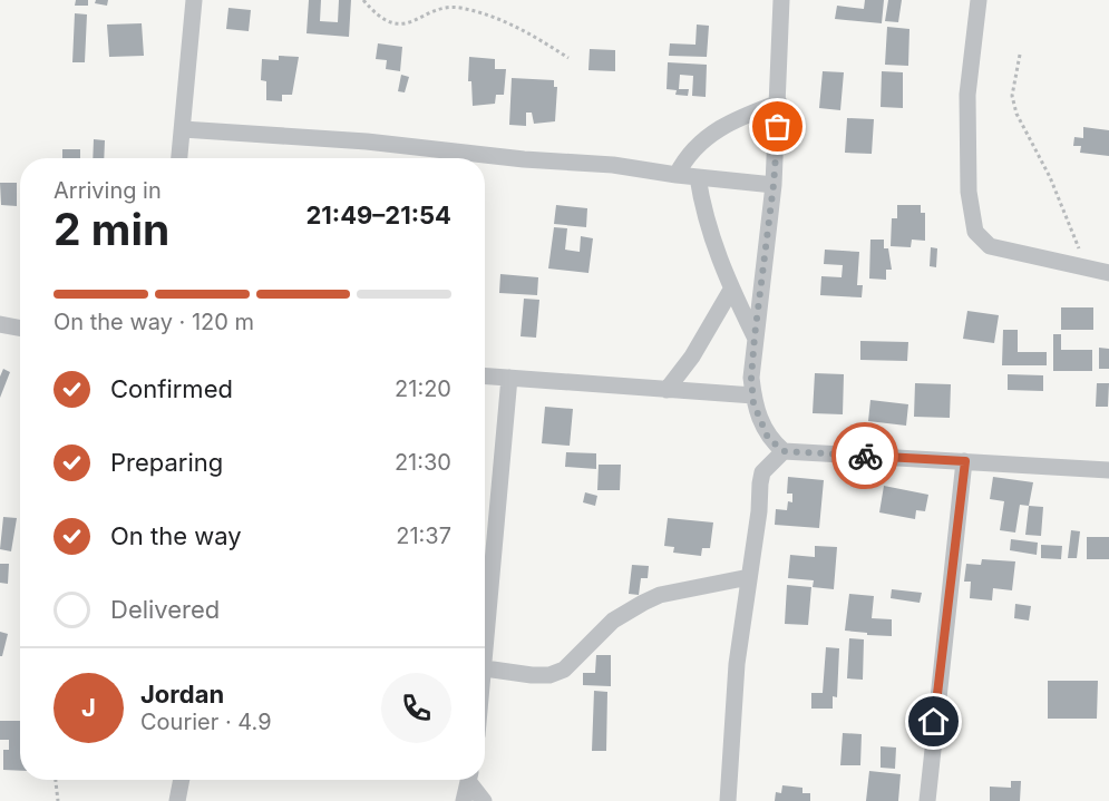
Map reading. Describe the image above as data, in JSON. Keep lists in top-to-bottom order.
{
  "page": {
    "heading": ["2 min", "Arriving in", "21:49–21:54"],
    "panel": ["Jordan", "Courier · 4.9"],
    "bar": "On the way · 120 m",
    "list": [
      ["Confirmed", "21:20"],
      ["Preparing", "21:30"],
      ["On the way", "21:37"],
      "Delivered"
    ],
    "round": "J"
  }
}
